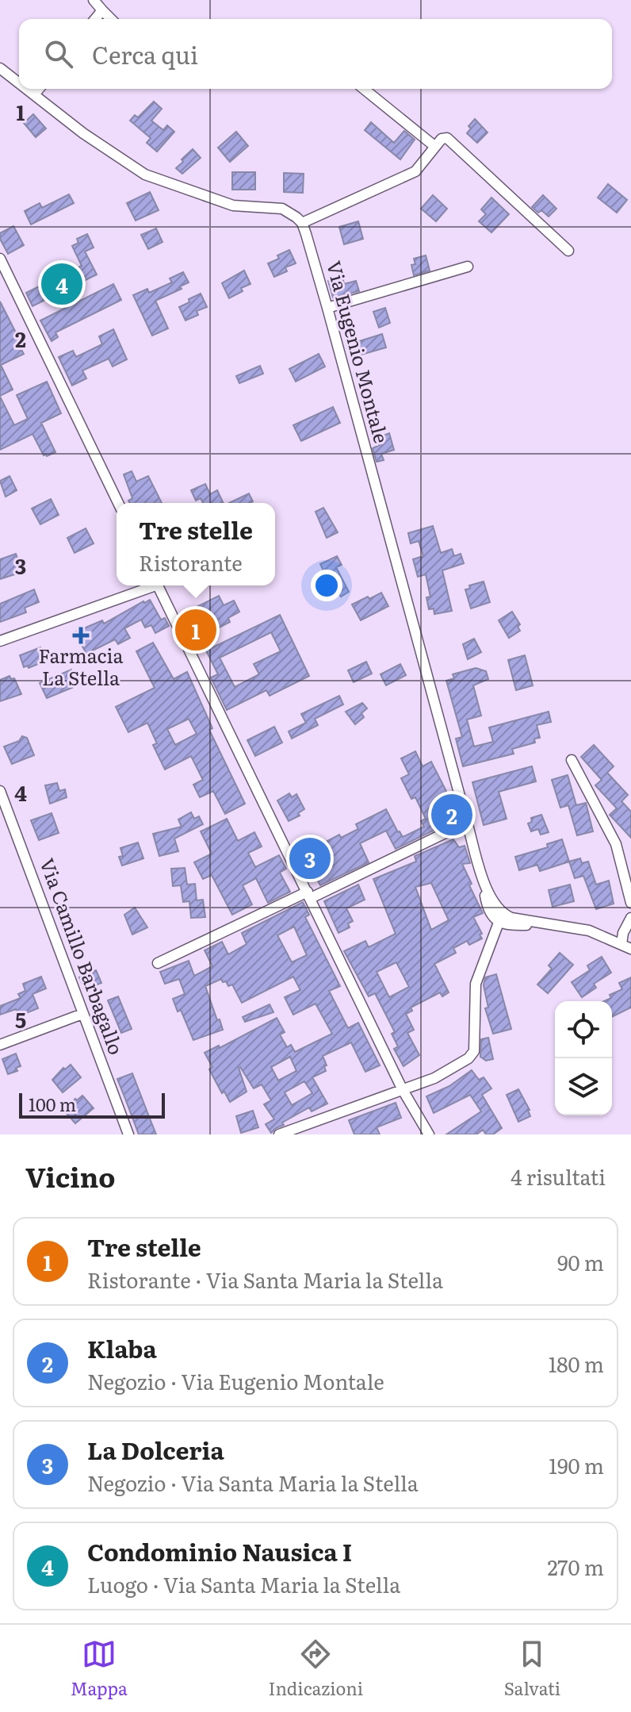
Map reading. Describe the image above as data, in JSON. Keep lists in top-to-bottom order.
{
  "streets": {
    "street": ["Via Eugenio Montale", "Via Camillo Barbagallo"]
  },
  "places": {
    "health": ["Farmacia La Stella"]
  },
  "scale_bar": "100 m",
  "page": {
    "search": "Cerca qui",
    "pins": [
      "4",
      "1",
      "2",
      "3"
    ],
    "popup": ["Tre stelle", "Ristorante"],
    "scale": "100 m",
    "heading": ["Vicino", "4 risultati"],
    "list": [
      {
        "mark": "1",
        "name": "Tre stelle",
        "note": "Ristorante · Via Santa Maria la Stella",
        "value": "90 m"
      },
      {
        "mark": "2",
        "name": "Klaba",
        "note": "Negozio · Via Eugenio Montale",
        "value": "180 m"
      },
      {
        "mark": "3",
        "name": "La Dolceria",
        "note": "Negozio · Via Santa Maria la Stella",
        "value": "190 m"
      },
      {
        "mark": "4",
        "name": "Condominio Nausica I",
        "note": "Luogo · Via Santa Maria la Stella",
        "value": "270 m"
      }
    ],
    "nav": ["Mappa", "Indicazioni", "Salvati"]
  },
  "grid": {
    "rows": [
      "1",
      "2",
      "3",
      "4",
      "5"
    ]
  }
}
